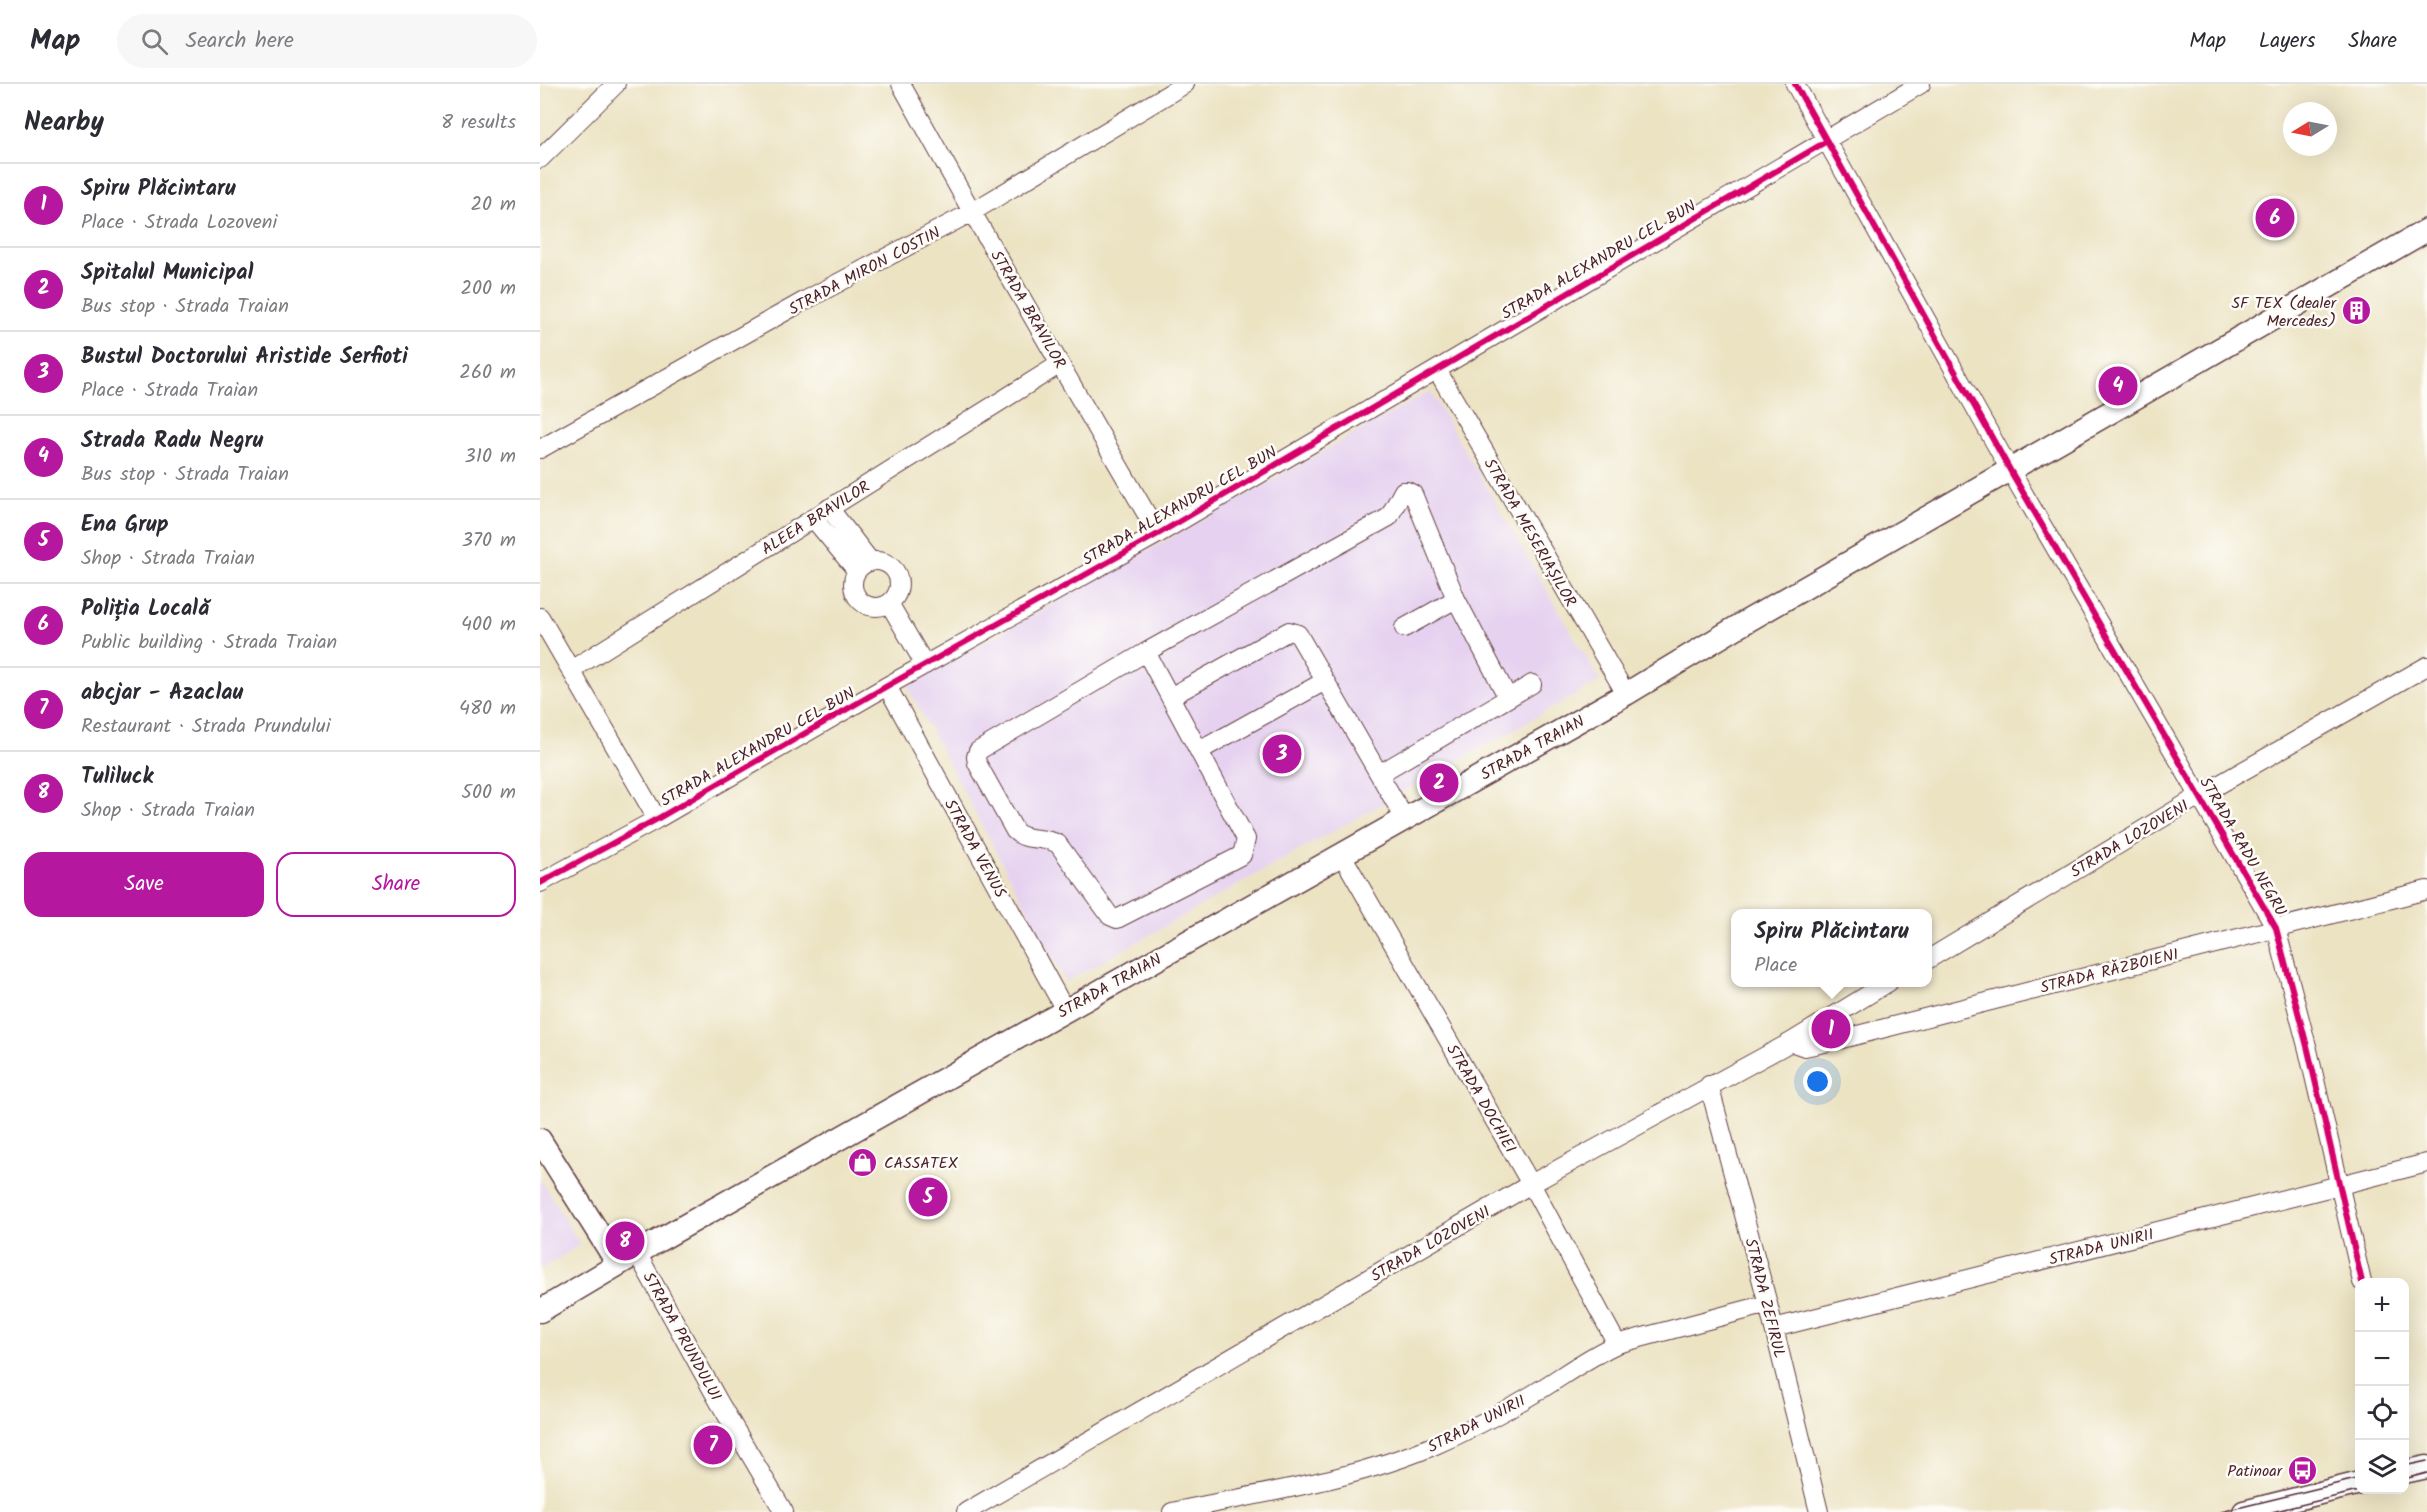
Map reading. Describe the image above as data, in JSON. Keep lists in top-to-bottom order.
{
  "streets": {
    "main road": ["STRADA TRAIAN", "STRADA PRUNDULUI"],
    "street": [
      "STRADA ALEXANDRU CEL BUN",
      "STRADA MIRON COSTIN",
      "STRADA BRAVILOR",
      "ALEEA BRAVILOR",
      "STRADA MESERIAȘILOR",
      "STRADA LOZOVENI",
      "STRADA RADU NEGRU",
      "STRADA VENUS",
      "STRADA RĂZBOIENI",
      "STRADA DOCHIEI",
      "STRADA UNIRII",
      "STRADA ZEFIRUL"
    ]
  },
  "crossings": [
    ["STRADA ALEXANDRU CEL BUN", "STRADA BRAVILOR"],
    ["STRADA ALEXANDRU CEL BUN", "STRADA MESERIAȘILOR"],
    ["STRADA ALEXANDRU CEL BUN", "STRADA RADU NEGRU"],
    ["STRADA ALEXANDRU CEL BUN", "STRADA VENUS"],
    ["STRADA MIRON COSTIN", "STRADA BRAVILOR"],
    ["STRADA BRAVILOR", "ALEEA BRAVILOR"],
    ["STRADA MESERIAȘILOR", "STRADA TRAIAN"],
    ["STRADA TRAIAN", "STRADA RADU NEGRU"],
    ["STRADA TRAIAN", "STRADA VENUS"],
    ["STRADA TRAIAN", "STRADA DOCHIEI"],
    ["STRADA TRAIAN", "STRADA PRUNDULUI"],
    ["STRADA LOZOVENI", "STRADA RADU NEGRU"],
    ["STRADA LOZOVENI", "STRADA RĂZBOIENI"],
    ["STRADA LOZOVENI", "STRADA DOCHIEI"],
    ["STRADA LOZOVENI", "STRADA ZEFIRUL"],
    ["STRADA RADU NEGRU", "STRADA RĂZBOIENI"],
    ["STRADA RADU NEGRU", "STRADA UNIRII"],
    ["STRADA DOCHIEI", "STRADA UNIRII"],
    ["STRADA UNIRII", "STRADA ZEFIRUL"]
  ],
  "places": {
    "building": ["SF TEX (dealer Mercedes)"],
    "shop": ["CASSATEX"],
    "bus stop": ["Patinoar"]
  },
  "north": "left",
  "page": {
    "header": "Map",
    "search": "Search here",
    "nav": ["Map", "Layers", "Share"],
    "heading": ["Nearby", "8 results"],
    "list": [
      {
        "mark": "1",
        "name": "Spiru Plăcintaru",
        "note": "Place · Strada Lozoveni",
        "value": "20 m"
      },
      {
        "mark": "2",
        "name": "Spitalul Municipal",
        "note": "Bus stop · Strada Traian",
        "value": "200 m"
      },
      {
        "mark": "3",
        "name": "Bustul Doctorului Aristide Serfioti",
        "note": "Place · Strada Traian",
        "value": "260 m"
      },
      {
        "mark": "4",
        "name": "Strada Radu Negru",
        "note": "Bus stop · Strada Traian",
        "value": "310 m"
      },
      {
        "mark": "5",
        "name": "Ena Grup",
        "note": "Shop · Strada Traian",
        "value": "370 m"
      },
      {
        "mark": "6",
        "name": "Poliția Locală",
        "note": "Public building · Strada Traian",
        "value": "400 m"
      },
      {
        "mark": "7",
        "name": "abcjar - Azaclau",
        "note": "Restaurant · Strada Prundului",
        "value": "480 m"
      },
      {
        "mark": "8",
        "name": "Tuliluck",
        "note": "Shop · Strada Traian",
        "value": "500 m"
      }
    ],
    "pins": [
      "6",
      "4",
      "3",
      "2",
      "1",
      "5",
      "8",
      "7"
    ],
    "buttons": ["Save", "Share"],
    "popup": ["Spiru Plăcintaru", "Place"],
    "map_buttons": ["+", "−"]
  }
}
